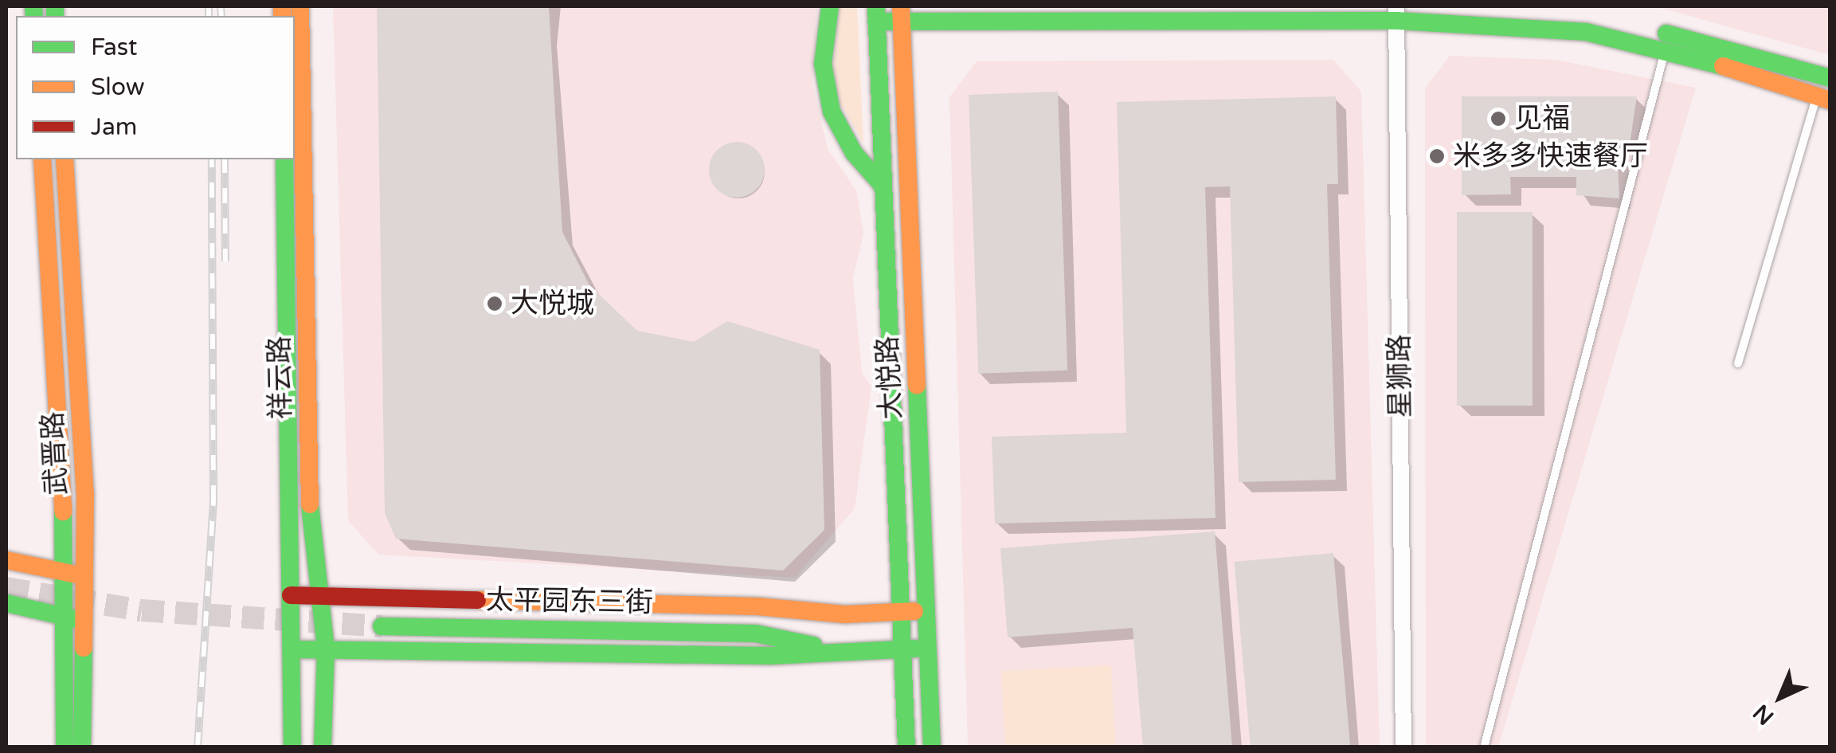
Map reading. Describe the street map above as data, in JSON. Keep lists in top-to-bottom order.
{
  "streets": {
    "street": [
      "星狮路",
      "祥云路",
      "大悦路",
      "武晋路",
      "太平园东三街"
    ]
  },
  "places": ["见福", "米多多快速餐厅", "大悦城"],
  "legend": ["Fast", "Slow", "Jam"],
  "north": "bottom left"
}
